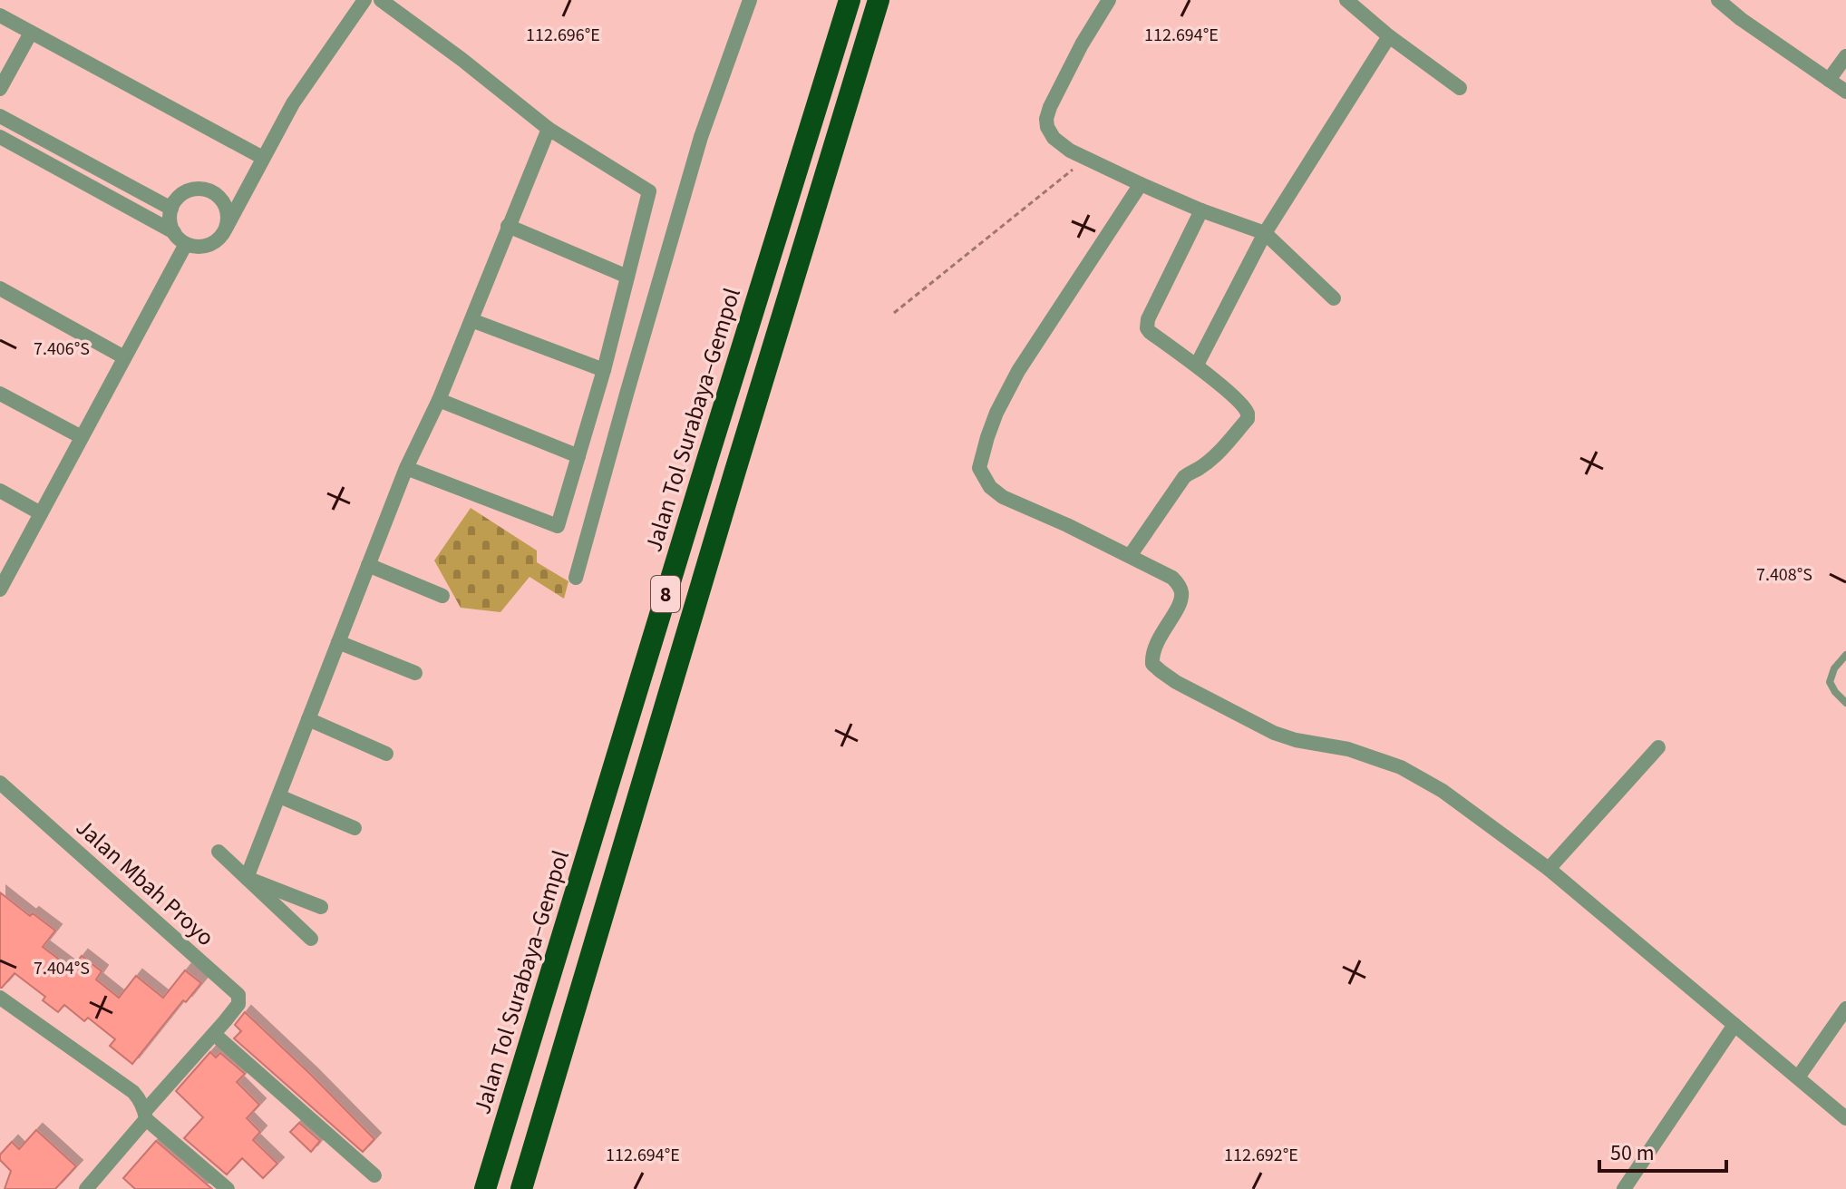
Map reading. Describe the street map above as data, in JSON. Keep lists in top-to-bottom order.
{
  "streets": {
    "highway": ["Jalan Tol Surabaya–Gempol", "8"],
    "street": ["Jalan Mbah Proyo"]
  },
  "scale_bar": "50 m",
  "coordinates": [
    "112.696°E",
    "112.694°E",
    "7.406°S",
    "7.408°S",
    "7.404°S",
    "112.692°E"
  ]
}
